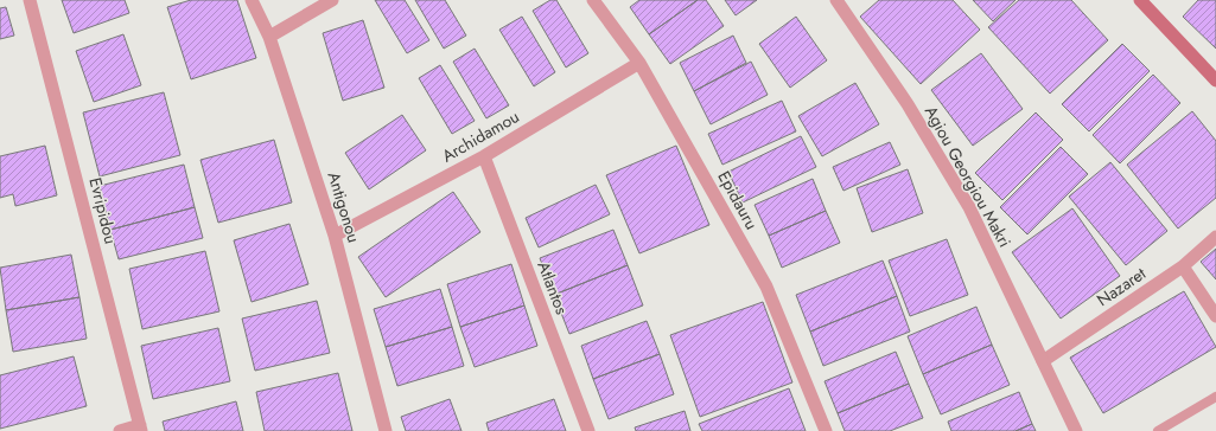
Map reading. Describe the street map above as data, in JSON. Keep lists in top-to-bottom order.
{
  "streets": {
    "street": [
      "Archidamou",
      "Agiou Georgiou Makri",
      "Epidauru",
      "Antigonou",
      "Evripidou",
      "Nazaret",
      "Atlantos"
    ]
  },
  "crossings": [
    ["Archidamou", "Epidauru"],
    ["Archidamou", "Antigonou"],
    ["Archidamou", "Atlantos"],
    ["Agiou Georgiou Makri", "Nazaret"]
  ]
}
